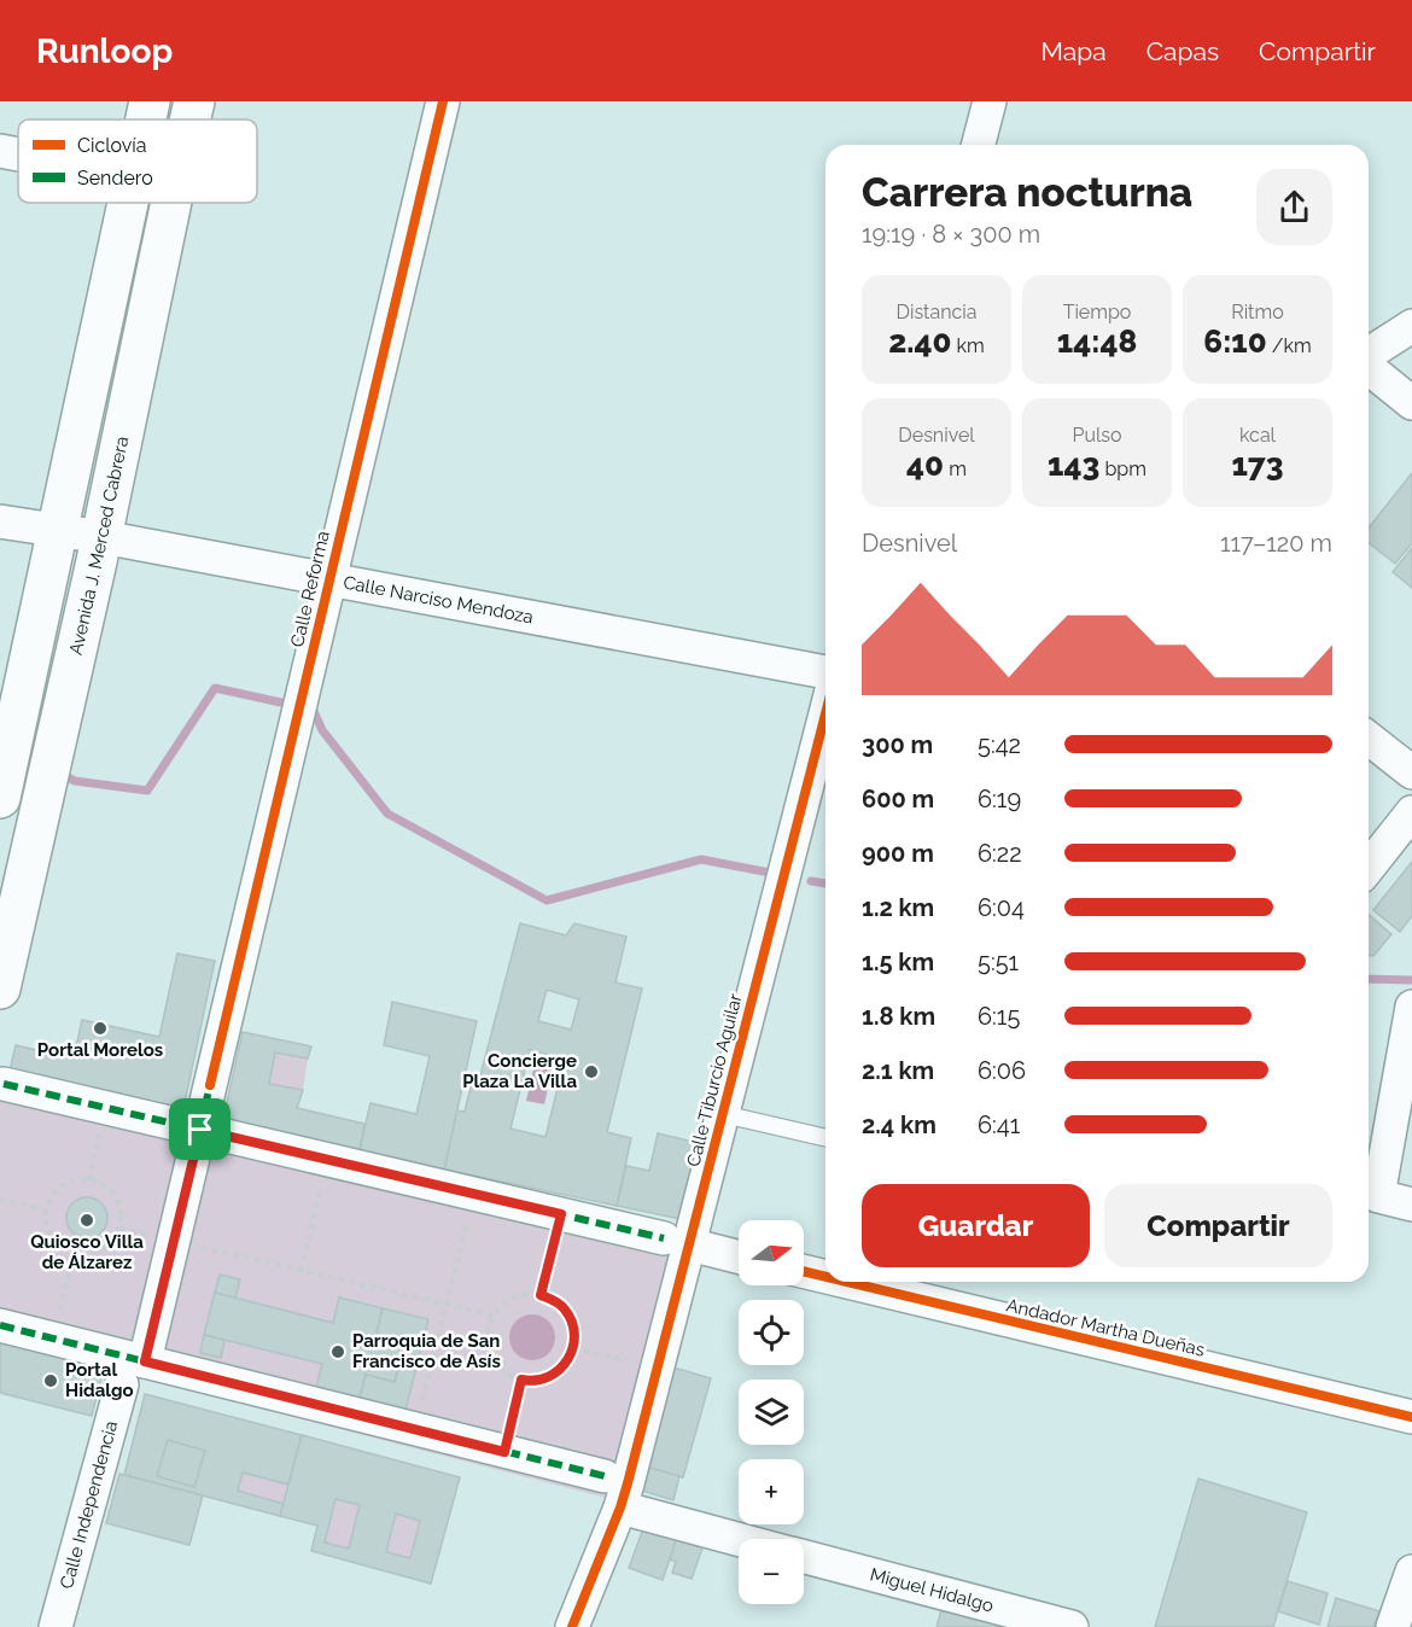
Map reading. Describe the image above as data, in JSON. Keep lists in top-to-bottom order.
{
  "streets": {
    "main road": ["Avenida J. Merced Cabrera"],
    "street": [
      "Calle Reforma",
      "Calle Narciso Mendoza",
      "Calle Tiburcio Aguilar",
      "Andador Martha Dueñas",
      "Calle Independencia",
      "Miguel Hidalgo"
    ]
  },
  "crossings": [
    ["Avenida J. Merced Cabrera", "Calle Narciso Mendoza"],
    ["Calle Reforma", "Calle Narciso Mendoza"],
    ["Calle Reforma", "Calle Independencia"]
  ],
  "places": [
    "Portal Morelos",
    "Concierge Plaza La Villa",
    "Quiosco Villa de Álzarez",
    "Parroquia de San Francisco de Asís",
    "Portal Hidalgo"
  ],
  "legend": ["Ciclovía", "Sendero"],
  "north": "right",
  "page": {
    "header": "Runloop",
    "nav": ["Mapa", "Capas", "Compartir"],
    "heading": ["Carrera nocturna", "19:19 · 8 × 300 m"],
    "stats": [
      ["Distancia", "2.40 km"],
      ["Tiempo", "14:48"],
      ["Ritmo", "6:10 /km"],
      ["Desnivel", "40 m"],
      ["Pulso", "143 bpm"],
      ["kcal", "173"]
    ],
    "chart": ["Desnivel", "117–120 m"],
    "list": [
      {
        "name": "300 m",
        "note": "5:42"
      },
      {
        "name": "600 m",
        "note": "6:19"
      },
      {
        "name": "900 m",
        "note": "6:22"
      },
      {
        "name": "1.2 km",
        "note": "6:04"
      },
      {
        "name": "1.5 km",
        "note": "5:51"
      },
      {
        "name": "1.8 km",
        "note": "6:15"
      },
      {
        "name": "2.1 km",
        "note": "6:06"
      },
      {
        "name": "2.4 km",
        "note": "6:41"
      }
    ],
    "buttons": ["Guardar", "Compartir"],
    "map_buttons": ["+", "−"]
  }
}
